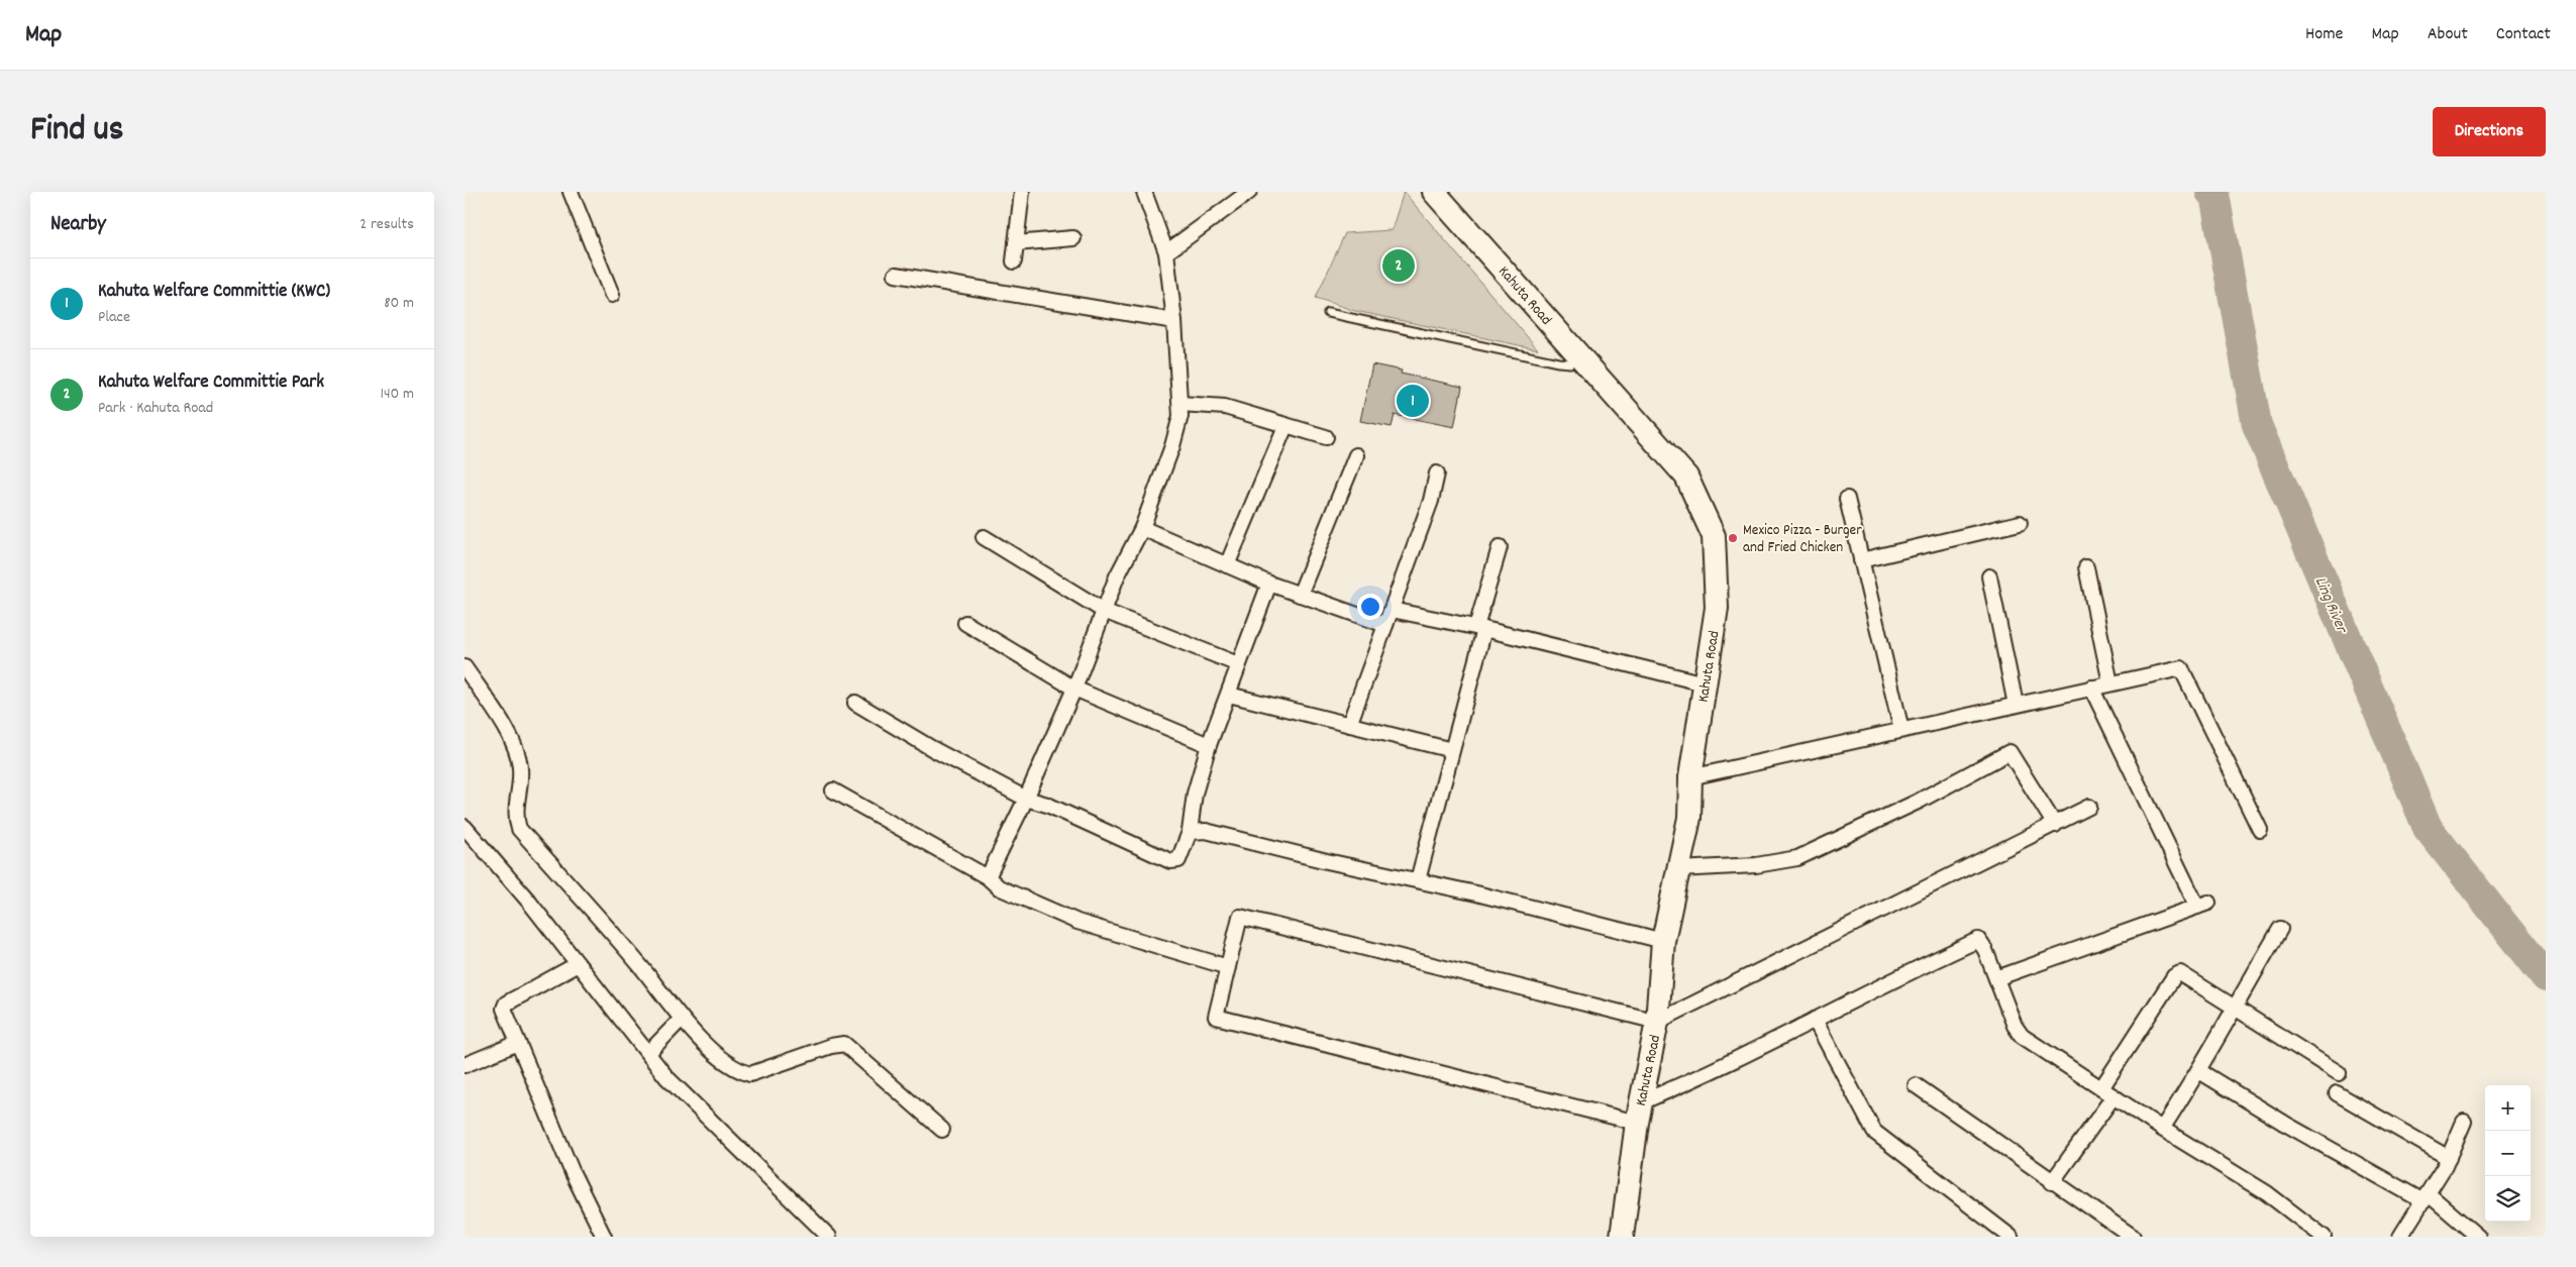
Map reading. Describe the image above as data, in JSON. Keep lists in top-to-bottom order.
{
  "streets": {
    "highway": ["Kahuta Road"]
  },
  "water": ["Ling River"],
  "places": ["Mexico Pizza - Burger and Fried Chicken"],
  "page": {
    "header": "Map",
    "nav": [
      "Home",
      "Map",
      "About",
      "Contact"
    ],
    "title": "Find us",
    "buttons": "Directions",
    "heading": ["Nearby", "2 results"],
    "pins": ["2", "1"],
    "list": [
      {
        "mark": "1",
        "name": "Kahuta Welfare Committie (KWC)",
        "note": "Place",
        "value": "80 m"
      },
      {
        "mark": "2",
        "name": "Kahuta Welfare Committie Park",
        "note": "Park · Kahuta Road",
        "value": "140 m"
      }
    ],
    "map_buttons": ["+", "−"]
  }
}
